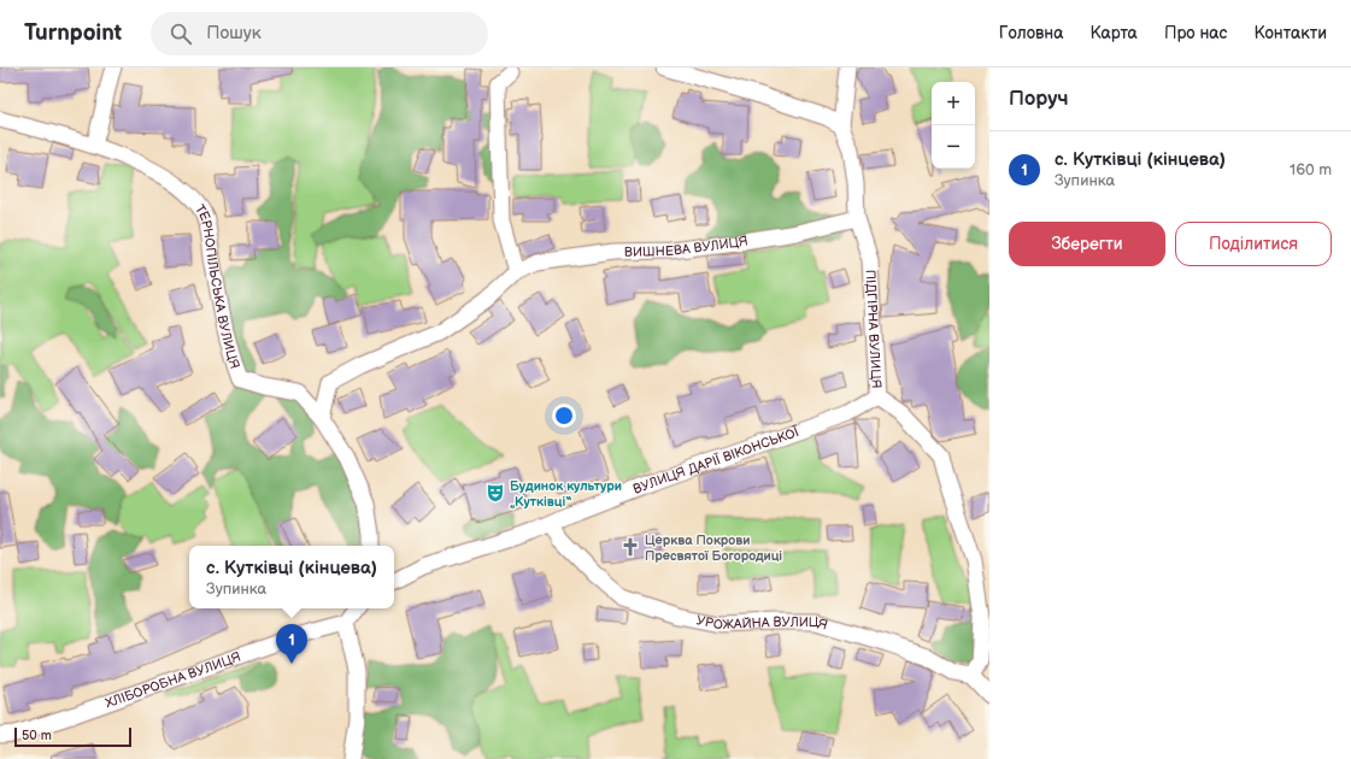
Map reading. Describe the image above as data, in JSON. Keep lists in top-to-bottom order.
{
  "streets": {
    "street": [
      "ВИШНЕВА ВУЛИЦЯ",
      "ТЕРНОПІЛЬСЬКА ВУЛИЦЯ",
      "ПІДГІРНА ВУЛИЦЯ",
      "ВУЛИЦЯ ДАРІЇ ВІКОНСЬКОЇ",
      "УРОЖАЙНА ВУЛИЦЯ",
      "ХЛІБОРОБНА ВУЛИЦЯ"
    ]
  },
  "crossings": [
    ["ВИШНЕВА ВУЛИЦЯ", "ТЕРНОПІЛЬСЬКА ВУЛИЦЯ"],
    ["ВИШНЕВА ВУЛИЦЯ", "ПІДГІРНА ВУЛИЦЯ"],
    ["ПІДГІРНА ВУЛИЦЯ", "ВУЛИЦЯ ДАРІЇ ВІКОНСЬКОЇ"],
    ["ПІДГІРНА ВУЛИЦЯ", "УРОЖАЙНА ВУЛИЦЯ"],
    ["ВУЛИЦЯ ДАРІЇ ВІКОНСЬКОЇ", "УРОЖАЙНА ВУЛИЦЯ"]
  ],
  "places": {
    "theatre": ["Будинок культури „Кутківці“"],
    "church": ["Церква Покрови Пресвятої Богородиці"]
  },
  "scale_bar": "50 m",
  "page": {
    "header": "Turnpoint",
    "search": "Пошук",
    "nav": [
      "Головна",
      "Карта",
      "Про нас",
      "Контакти"
    ],
    "heading": "Поруч",
    "map_buttons": ["+", "−"],
    "list": [
      {
        "mark": "1",
        "name": "с. Кутківці (кінцева)",
        "note": "Зупинка",
        "value": "160 m"
      }
    ],
    "buttons": ["Зберегти", "Поділитися"],
    "popup": ["с. Кутківці (кінцева)", "Зупинка"],
    "pins": "1",
    "scale": "50 m"
  }
}
